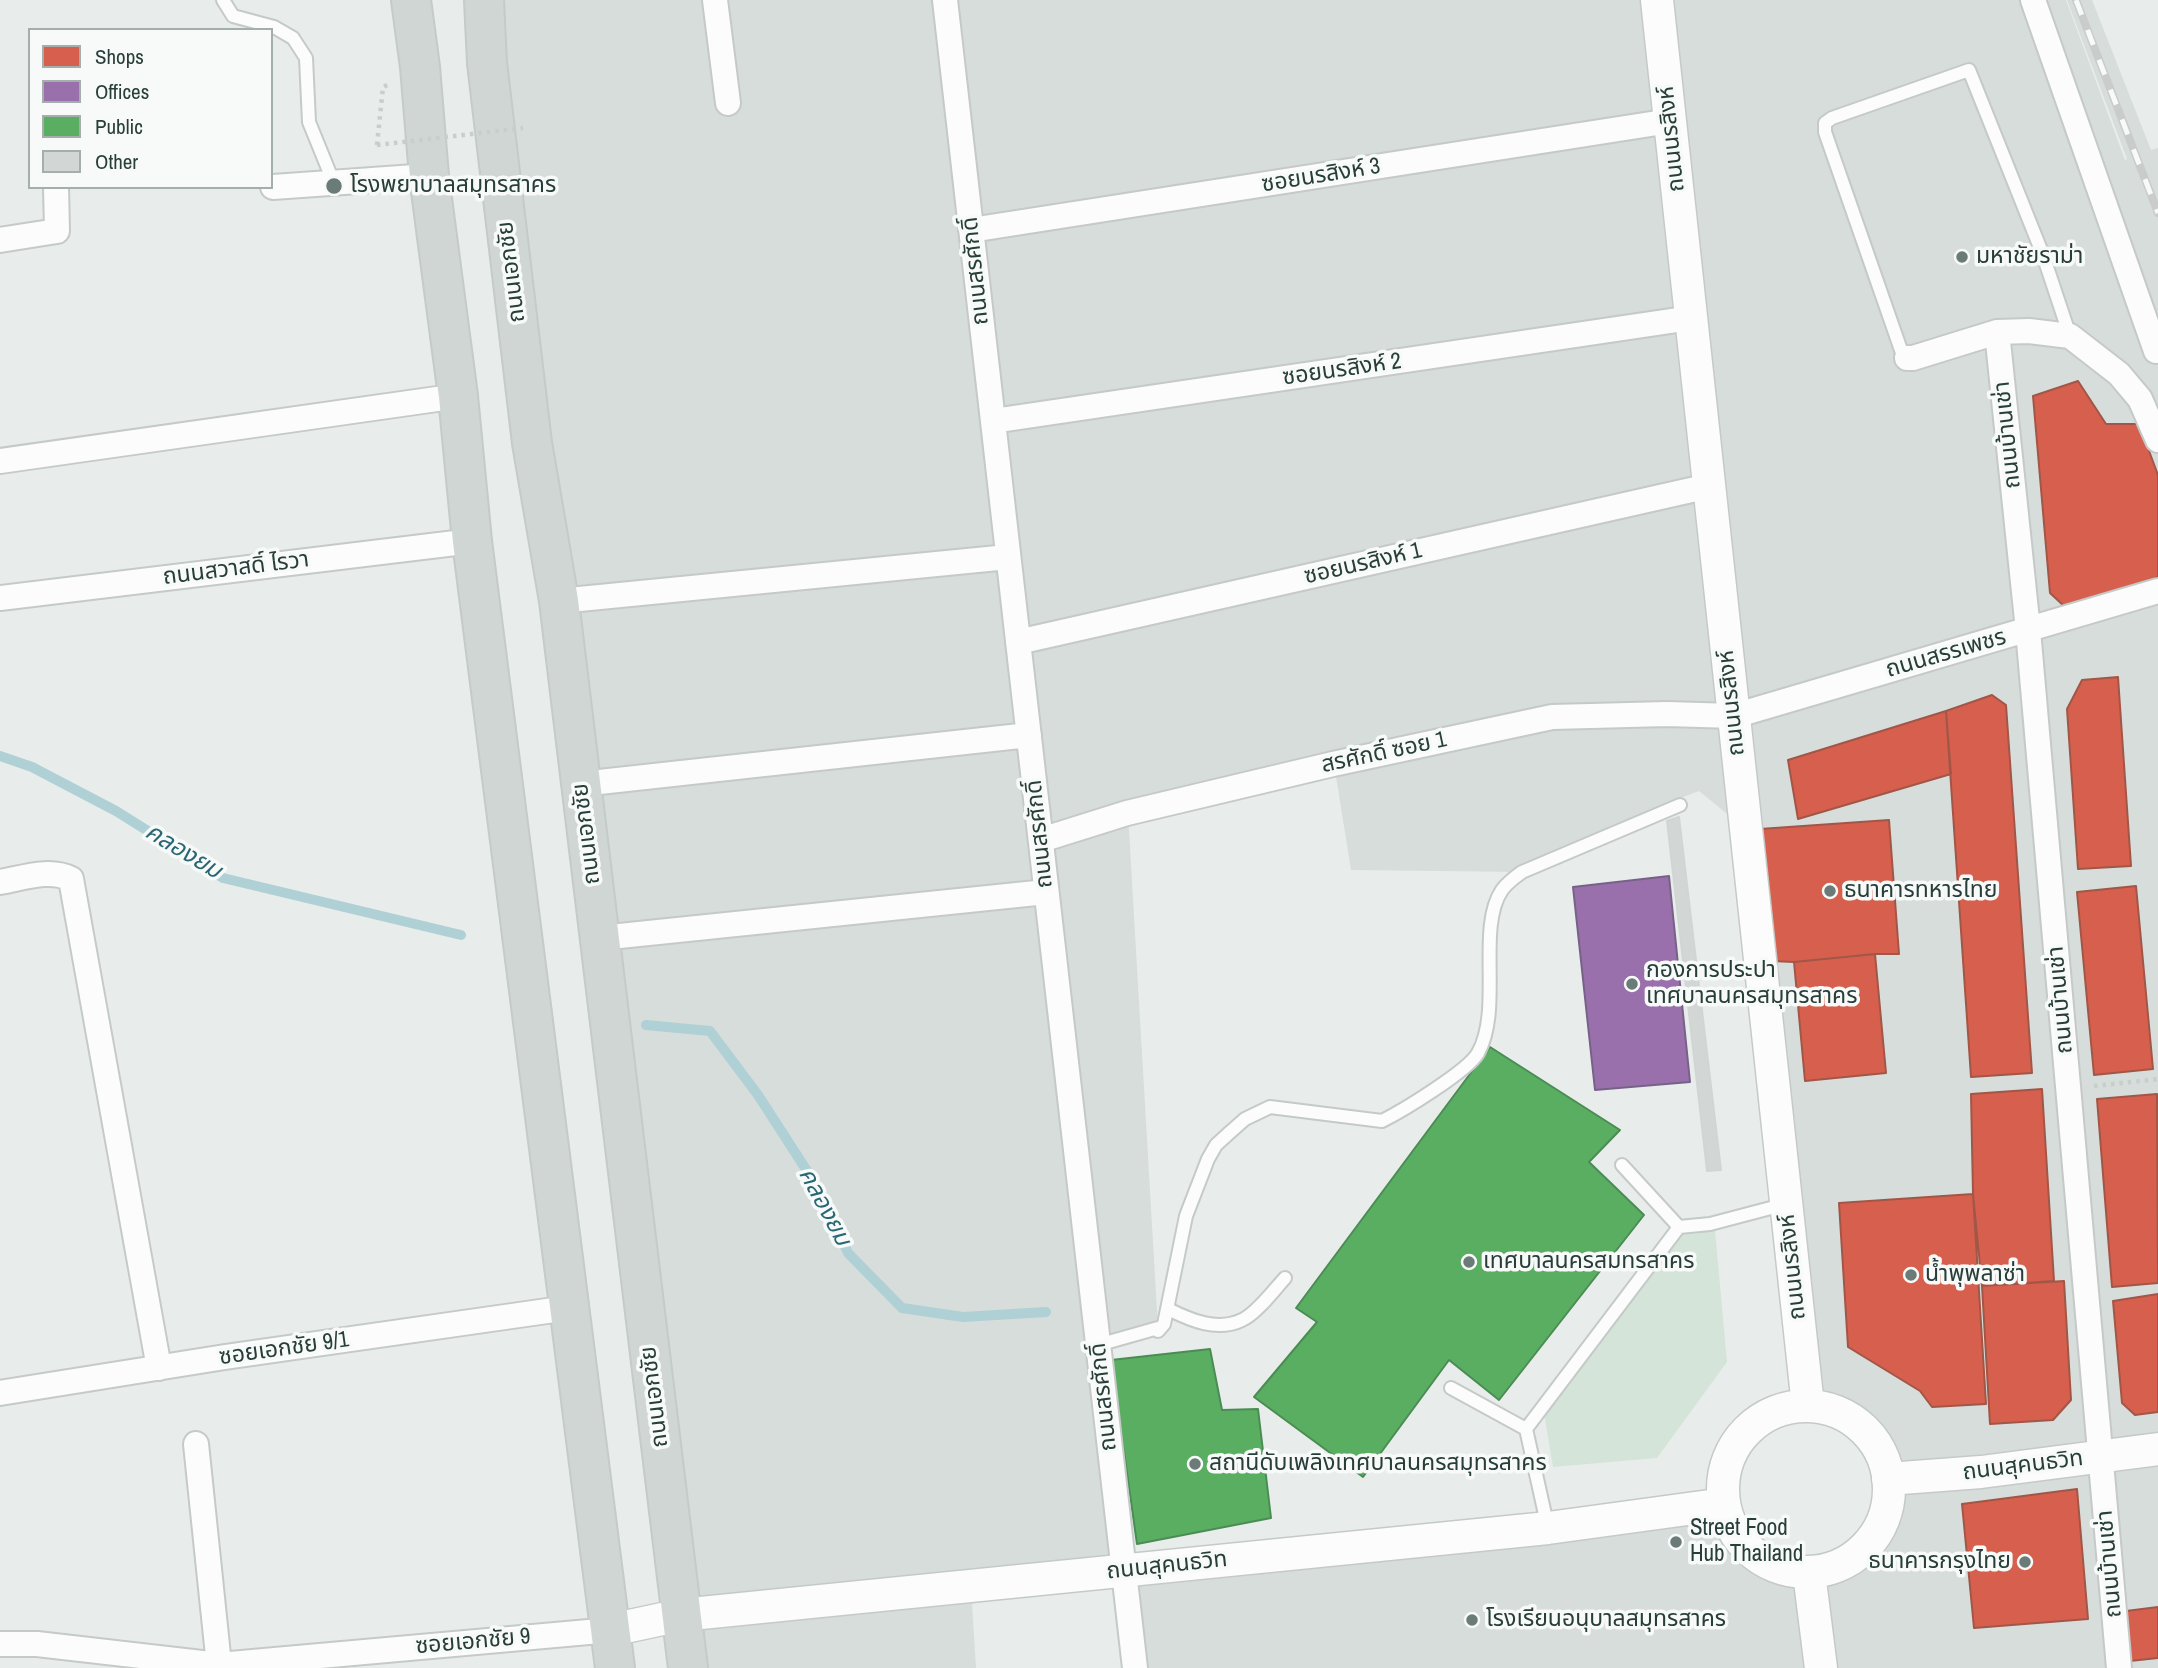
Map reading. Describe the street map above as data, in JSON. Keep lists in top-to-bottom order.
{
  "streets": {
    "main road": ["ถนนเอกชัย"],
    "street": [
      "ถนนนรสิงห์",
      "ซอยนรสิงห์ 3",
      "ถนนสรศักดิ์",
      "ซอยนรสิงห์ 2",
      "ถนนบ้านเช่า",
      "ซอยนรสิงห์ 1",
      "ถนนสวาสดิ์ ไรวา",
      "ถนนสรรเพชร",
      "สรศักดิ์ ซอย 1",
      "ซอยเอกชัย 9/1",
      "ถนนสุคนธวิท",
      "ซอยเอกชัย 9"
    ]
  },
  "crossings": [
    ["ถนนนรสิงห์", "ซอยนรสิงห์ 3"],
    ["ถนนนรสิงห์", "ซอยนรสิงห์ 2"],
    ["ถนนนรสิงห์", "ซอยนรสิงห์ 1"],
    ["ถนนนรสิงห์", "ถนนสรรเพชร"],
    ["ถนนนรสิงห์", "สรศักดิ์ ซอย 1"],
    ["ถนนนรสิงห์", "ถนนสุคนธวิท"],
    ["ซอยนรสิงห์ 3", "ถนนสรศักดิ์"],
    ["ถนนสรศักดิ์", "ซอยนรสิงห์ 2"],
    ["ถนนสรศักดิ์", "ซอยนรสิงห์ 1"],
    ["ถนนสรศักดิ์", "สรศักดิ์ ซอย 1"],
    ["ถนนสรศักดิ์", "ถนนสุคนธวิท"],
    ["ถนนเอกชัย", "ถนนสุคนธวิท"],
    ["ถนนบ้านเช่า", "ถนนสรรเพชร"],
    ["ถนนบ้านเช่า", "ถนนสุคนธวิท"],
    ["ถนนสรรเพชร", "สรศักดิ์ ซอย 1"],
    ["ถนนสุคนธวิท", "ซอยเอกชัย 9"]
  ],
  "water": ["คลองยม"],
  "places": [
    "โรงพยาบาลสมุทรสาคร",
    "มหาชัยราม่า",
    "ธนาคารทหารไทย",
    "กองการประปา เทศบาลนครสมุทรสาคร",
    "เทศบาลนครสมทรสาคร",
    "น้ำพุพลาซ่า",
    "สถานีดับเพลิงเทศบาลนครสมุทรสาคร",
    "Street Food Hub Thailand",
    "ธนาคารกรุงไทย",
    "โรงเรียนอนุบาลสมุทรสาคร"
  ],
  "legend": [
    "Shops",
    "Offices",
    "Public",
    "Other"
  ]
}
